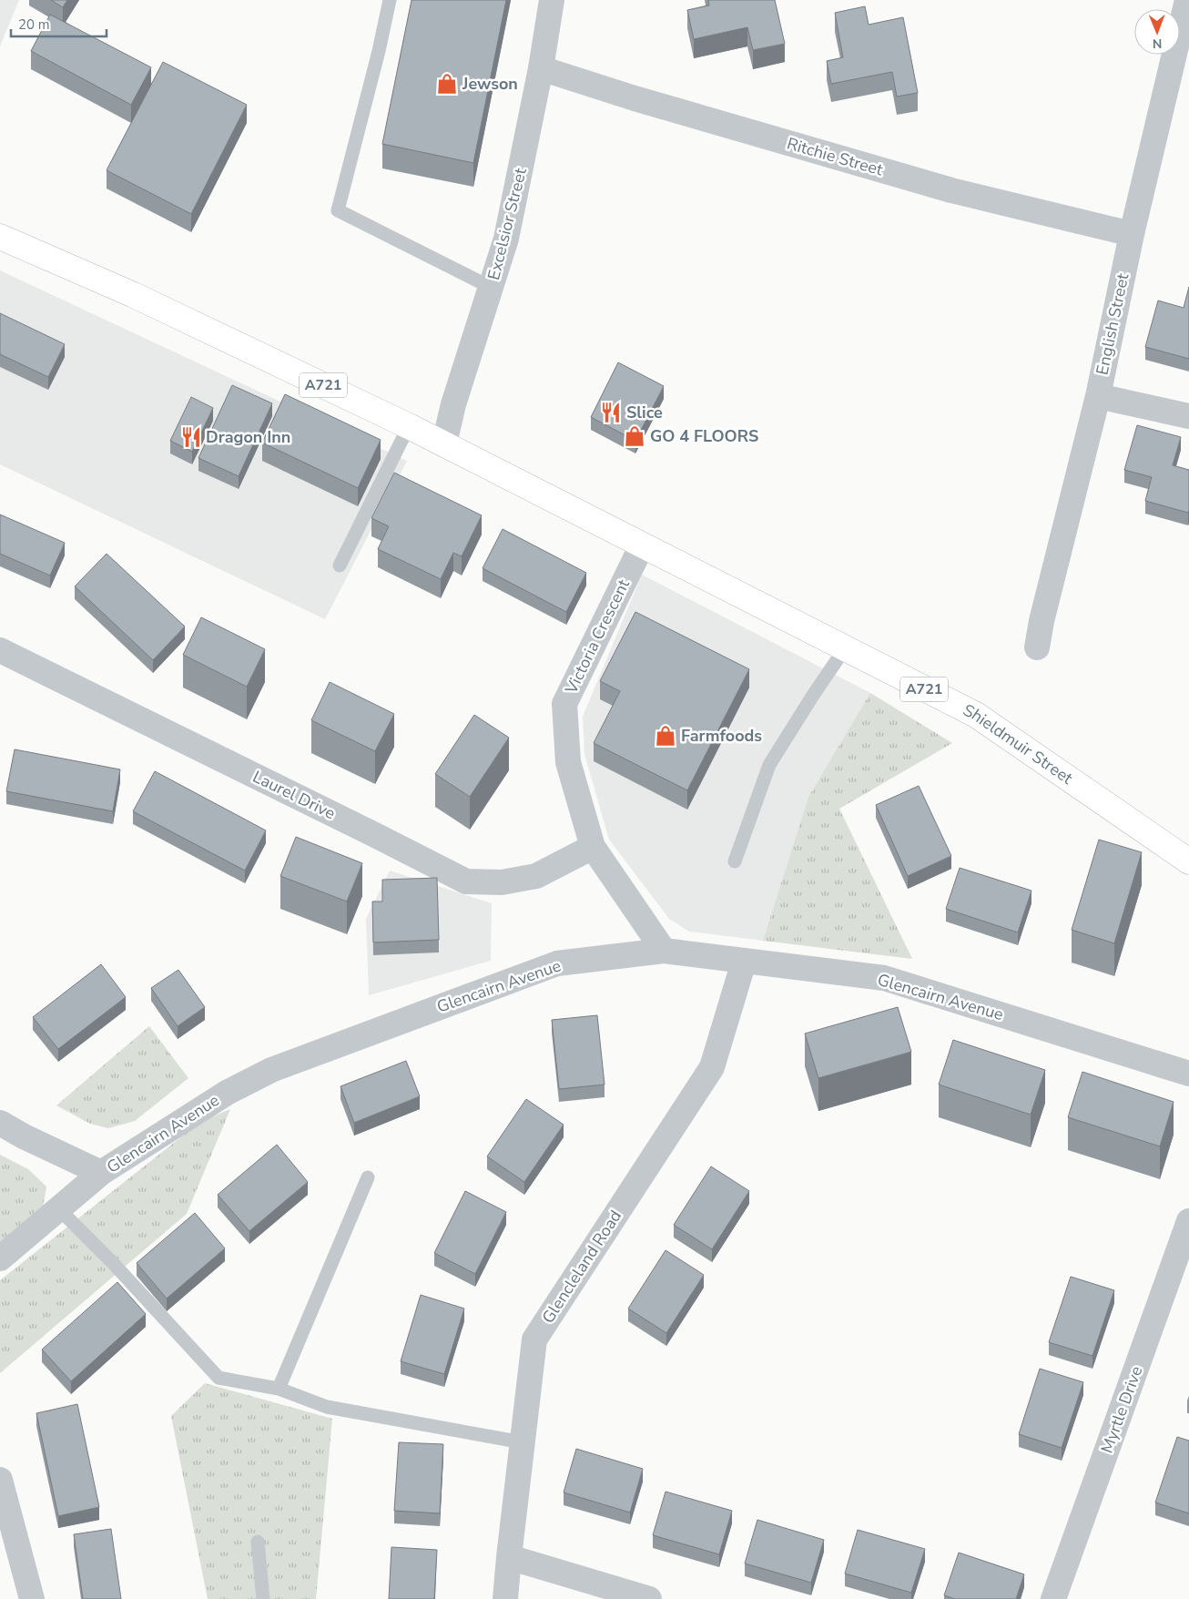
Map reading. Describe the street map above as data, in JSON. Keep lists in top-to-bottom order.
{
  "streets": {
    "main road": ["A721", "Shieldmuir Street"],
    "street": [
      "Ritchie Street",
      "Excelsior Street",
      "English Street",
      "Victoria Crescent",
      "Laurel Drive",
      "Glencairn Avenue",
      "Glencleland Road",
      "Myrtle Drive"
    ]
  },
  "crossings": [
    ["Ritchie Street", "Excelsior Street"],
    ["Ritchie Street", "English Street"],
    ["Excelsior Street", "A721"],
    ["A721", "Victoria Crescent"],
    ["A721", "Shieldmuir Street"],
    ["Victoria Crescent", "Shieldmuir Street"],
    ["Victoria Crescent", "Laurel Drive"],
    ["Victoria Crescent", "Glencairn Avenue"],
    ["Glencairn Avenue", "Glencleland Road"]
  ],
  "places": {
    "shop": ["Jewson", "GO 4 FLOORS", "Farmfoods"],
    "restaurant": ["Slice", "Dragon Inn"]
  },
  "scale_bar": "20 m",
  "north": "bottom"
}
